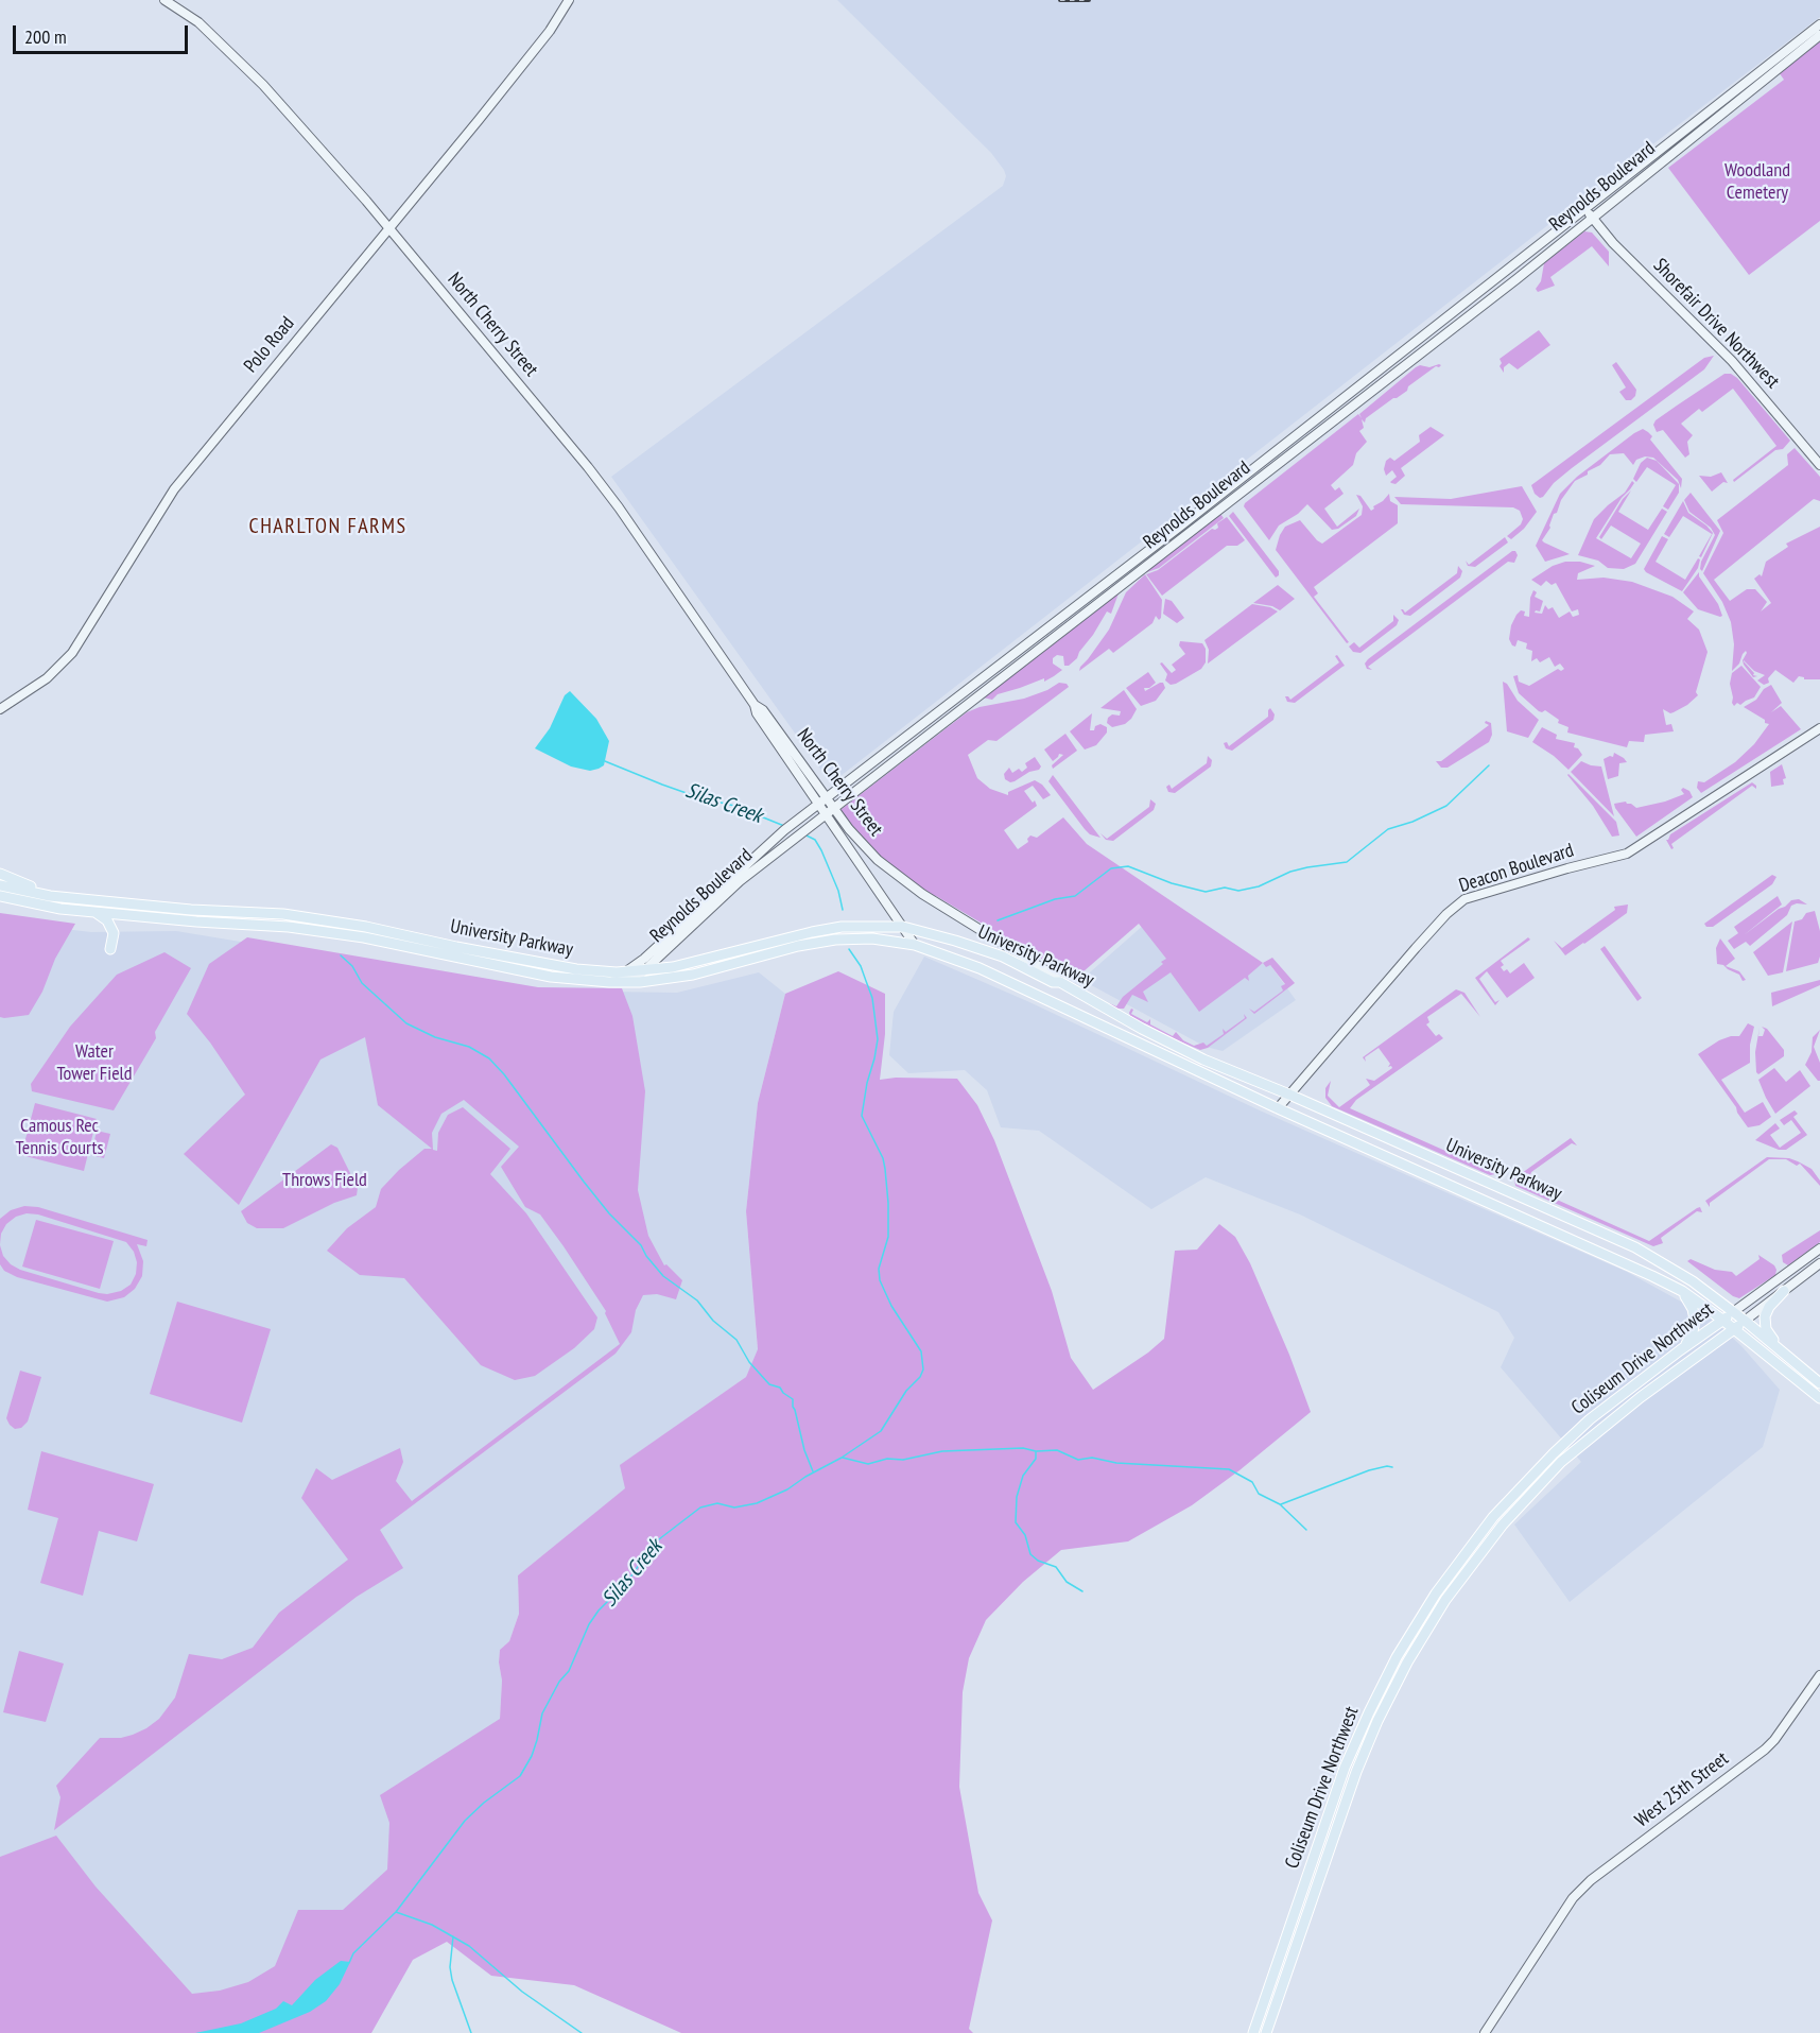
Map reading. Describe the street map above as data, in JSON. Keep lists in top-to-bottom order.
{
  "streets": {
    "main road": [
      "Reynolds Boulevard",
      "Shorefair Drive Northwest",
      "North Cherry Street",
      "Polo Road",
      "Deacon Boulevard",
      "University Parkway",
      "Coliseum Drive Northwest",
      "West 25th Street"
    ]
  },
  "crossings": [
    ["Reynolds Boulevard", "Shorefair Drive Northwest"],
    ["Reynolds Boulevard", "North Cherry Street"],
    ["Reynolds Boulevard", "University Parkway"],
    ["North Cherry Street", "Polo Road"],
    ["North Cherry Street", "University Parkway"],
    ["Deacon Boulevard", "University Parkway"],
    ["University Parkway", "Coliseum Drive Northwest"]
  ],
  "districts": ["CHARLTON FARMS"],
  "water": ["Silas Creek"],
  "parks": [
    "Woodland Cemetery",
    "Water Tower Field",
    "Camous Rec Tennis Courts",
    "Throws Field"
  ],
  "scale_bar": "200 m"
}
